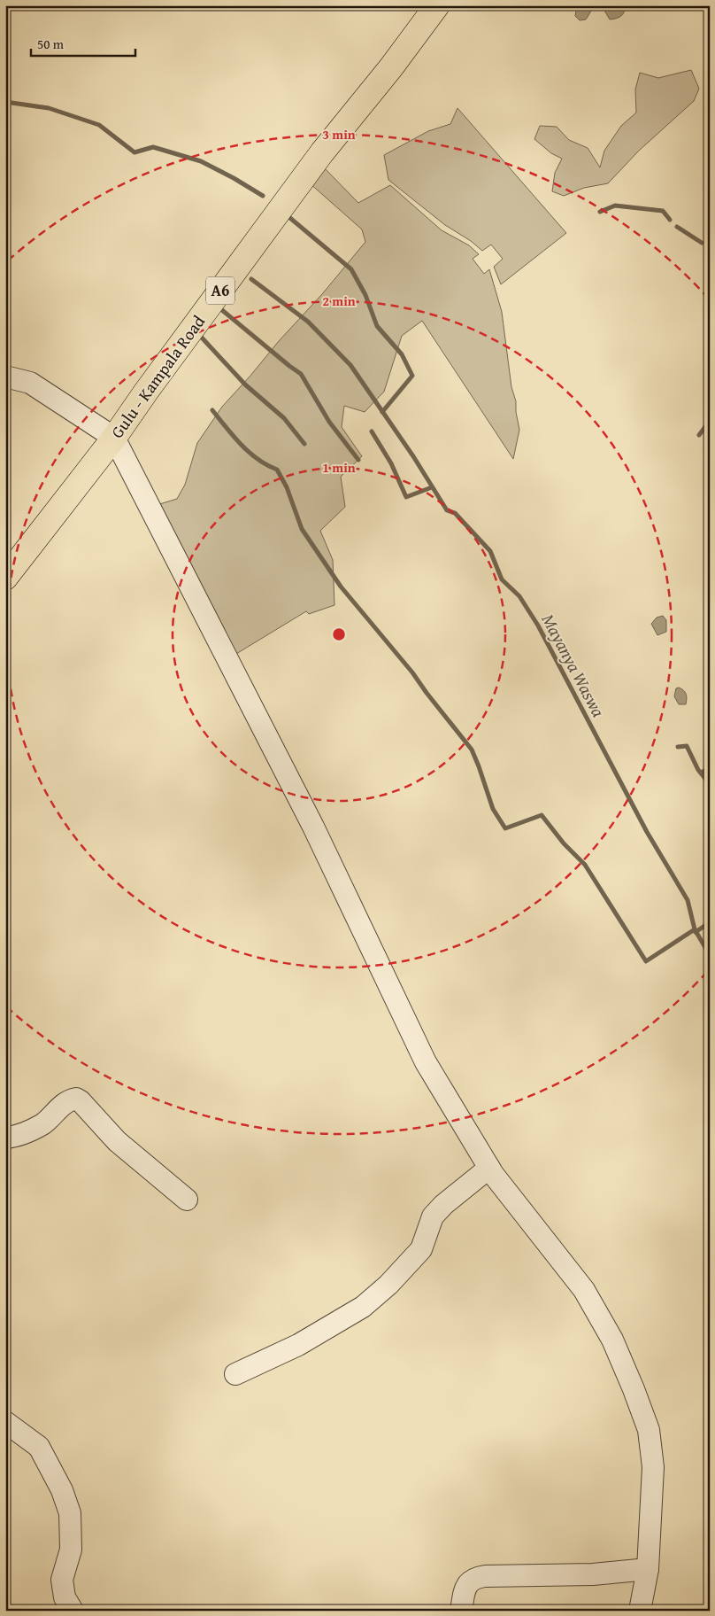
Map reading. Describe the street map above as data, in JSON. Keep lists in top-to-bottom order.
{
  "streets": {
    "main road": ["A6", "Gulu - Kampala Road"]
  },
  "water": ["Mayanya Waswa"],
  "scale_bar": "50 m",
  "rings": ["3 min", "2 min", "1 min"]
}
